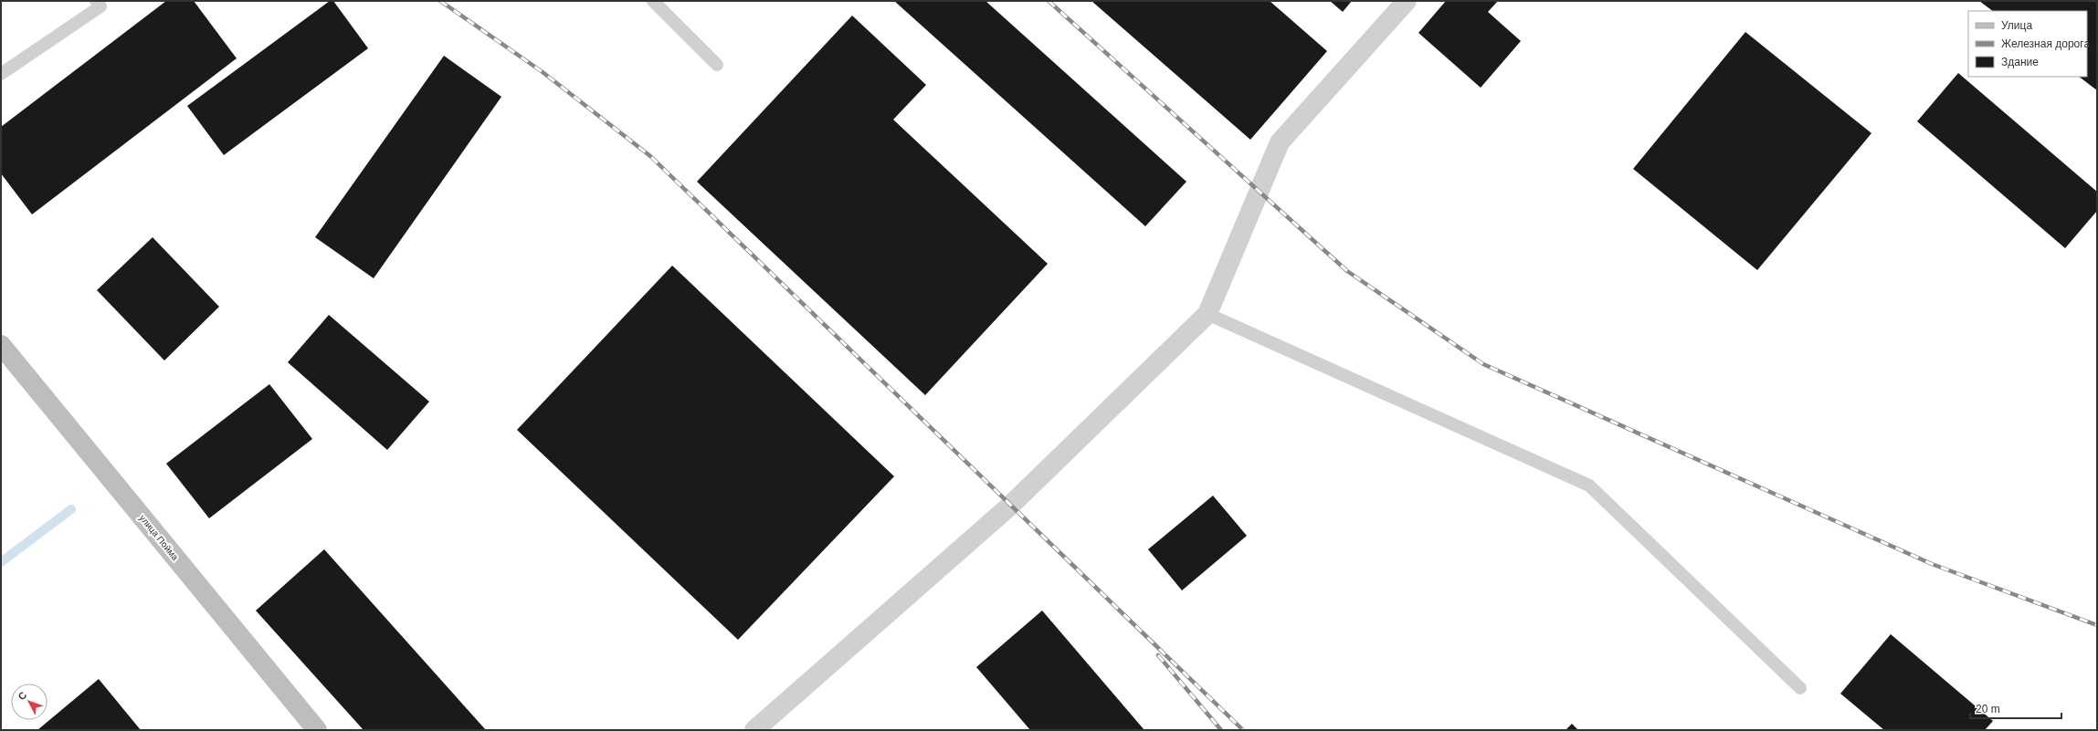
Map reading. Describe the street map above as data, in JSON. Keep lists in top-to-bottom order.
{
  "streets": {
    "main road": ["улица Пойма"]
  },
  "legend": ["Улица", "Железная дорога", "Здание"],
  "scale_bar": "20 m",
  "north": "top left"
}
